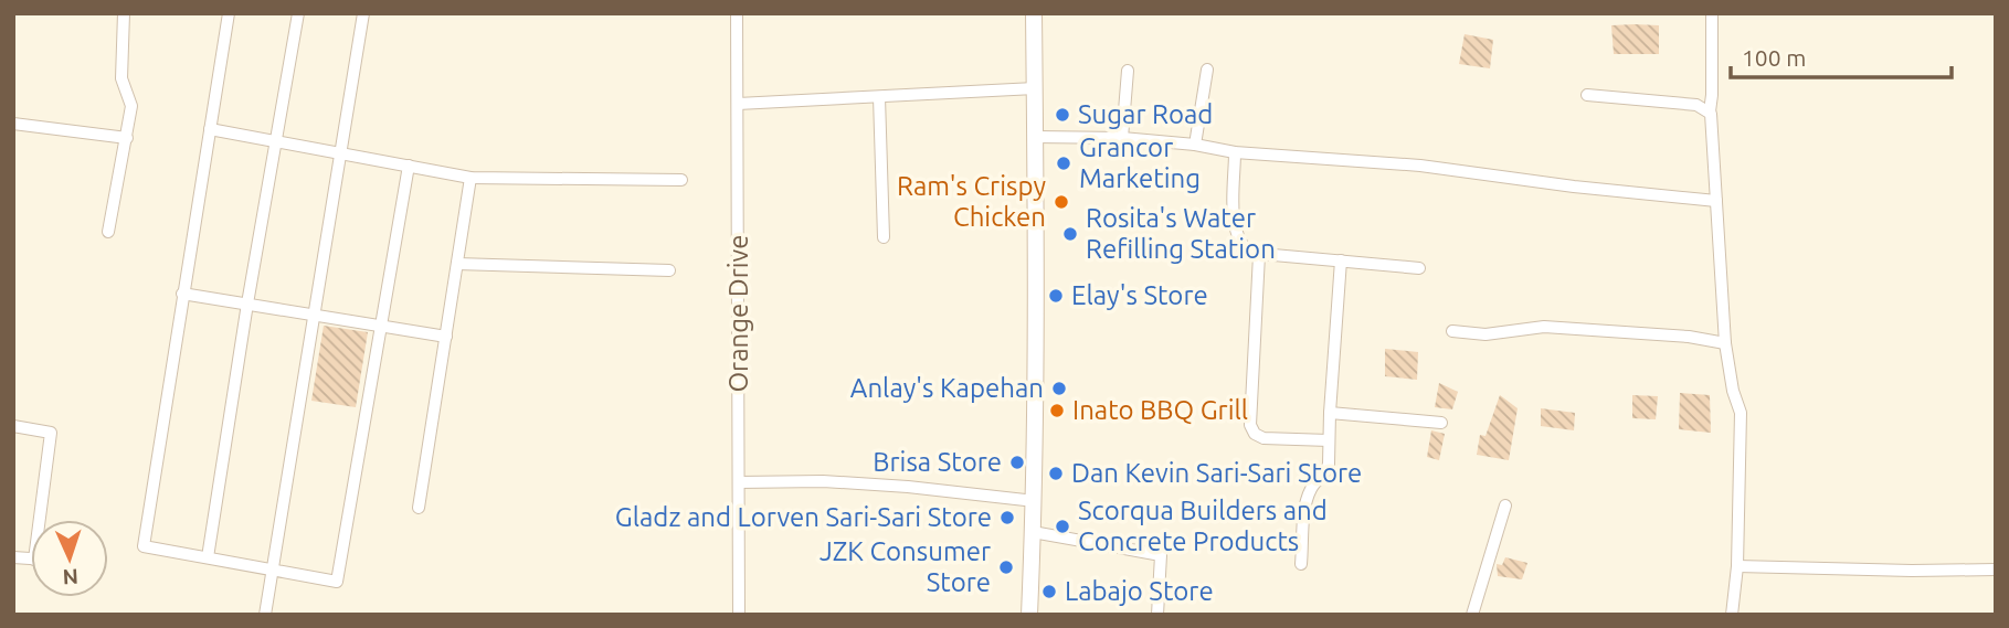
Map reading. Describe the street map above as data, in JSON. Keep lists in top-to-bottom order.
{
  "streets": {
    "street": ["Orange Drive"]
  },
  "places": [
    "Sugar Road",
    "Grancor Marketing",
    "Ram's Crispy Chicken",
    "Rosita's Water Refilling Station",
    "Elay's Store",
    "Anlay's Kapehan",
    "Inato BBQ Grill",
    "Brisa Store",
    "Dan Kevin Sari-Sari Store",
    "Gladz and Lorven Sari-Sari Store",
    "Scorqua Builders and Concrete Products",
    "JZK Consumer Store",
    "Labajo Store"
  ],
  "scale_bar": "100 m",
  "north": "bottom"
}
